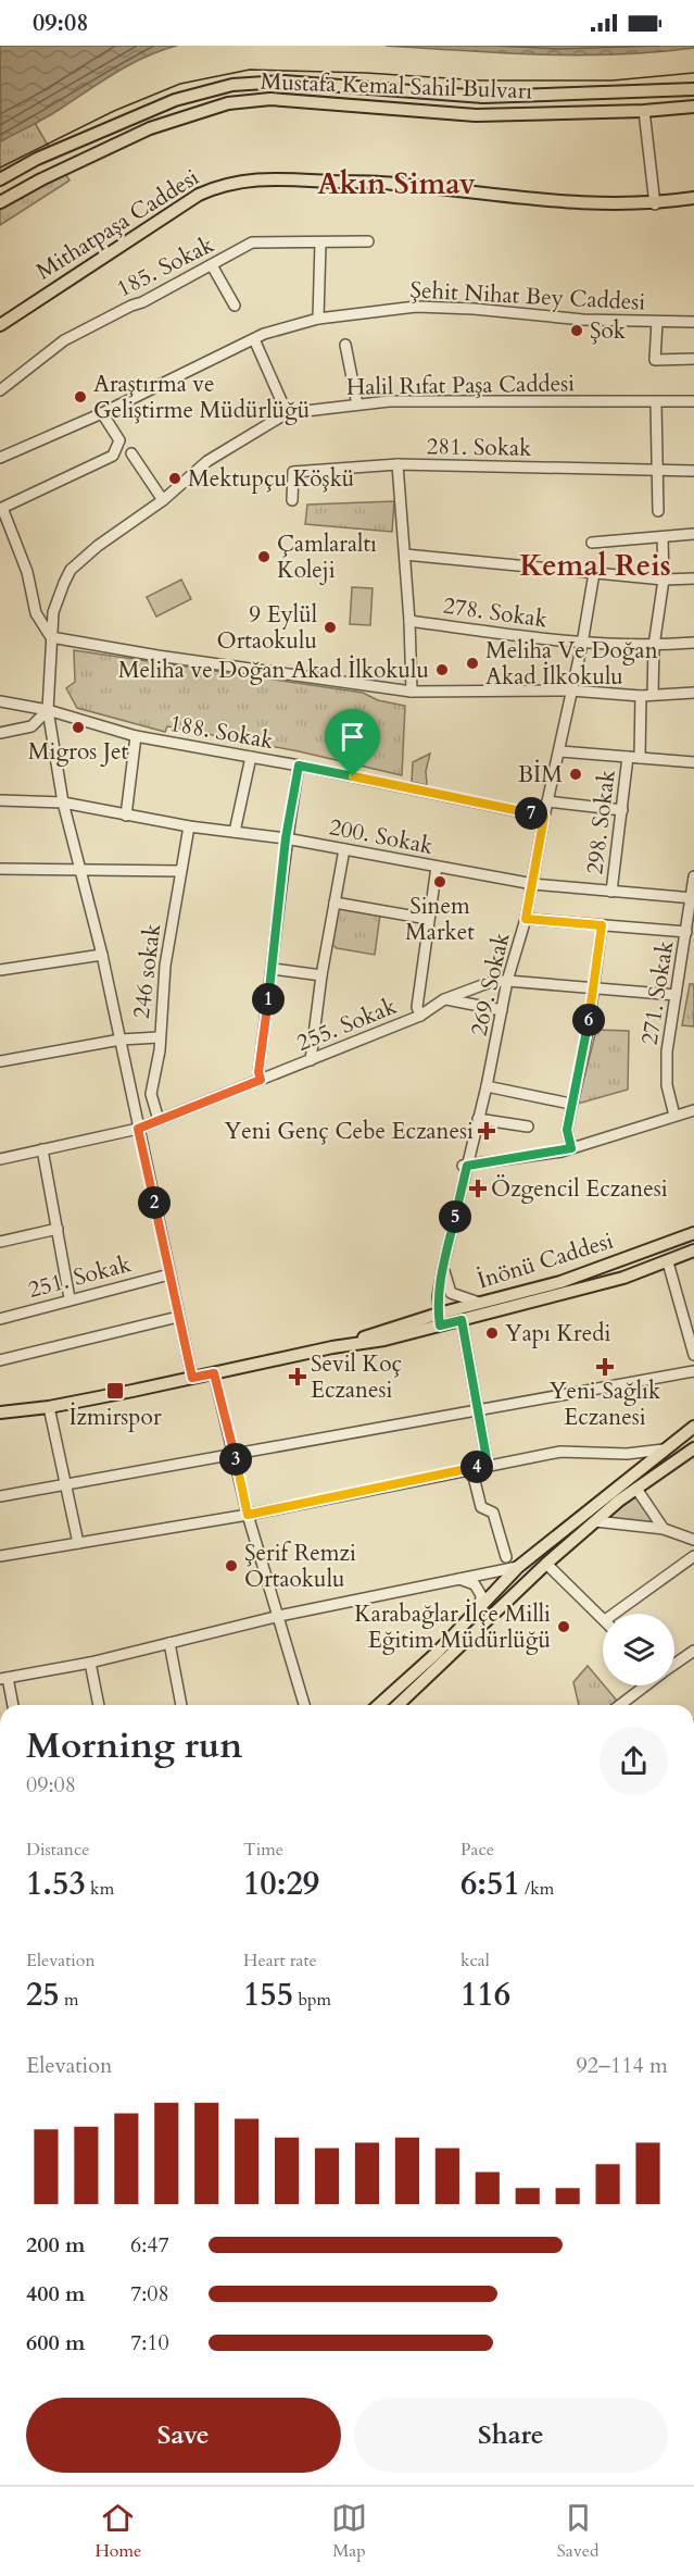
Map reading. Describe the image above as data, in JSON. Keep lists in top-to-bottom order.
{
  "streets": {
    "main road": ["Mustafa Kemal Sahil Bulvarı", "Mithatpaşa Caddesi", "İnönü Caddesi"],
    "street": [
      "185. Sokak",
      "Şehit Nihat Bey Caddesi",
      "Halil Rıfat Paşa Caddesi",
      "281. Sokak",
      "278. Sokak",
      "188. Sokak",
      "298. Sokak",
      "200. Sokak",
      "246 sokak",
      "269. Sokak",
      "271. Sokak",
      "255. Sokak",
      "251. Sokak"
    ]
  },
  "crossings": [
    ["Halil Rıfat Paşa Caddesi", "188. Sokak"],
    ["Halil Rıfat Paşa Caddesi", "200. Sokak"],
    ["Halil Rıfat Paşa Caddesi", "255. Sokak"],
    ["Halil Rıfat Paşa Caddesi", "İnönü Caddesi"],
    ["Halil Rıfat Paşa Caddesi", "251. Sokak"],
    ["278. Sokak", "269. Sokak"],
    ["188. Sokak", "269. Sokak"],
    ["298. Sokak", "200. Sokak"],
    ["200. Sokak", "246 sokak"],
    ["200. Sokak", "269. Sokak"],
    ["200. Sokak", "271. Sokak"],
    ["246 sokak", "255. Sokak"],
    ["269. Sokak", "255. Sokak"],
    ["269. Sokak", "İnönü Caddesi"]
  ],
  "districts": ["Akın Simav", "Kemal Reis"],
  "places": {
    "other": [
      "Şok",
      "Araştırma ve Geliştirme Müdürlüğü",
      "Mektupçu Köşkü",
      "Çamlaraltı Koleji",
      "9 Eylül Ortaokulu",
      "Meliha Ve Doğan Akad İlkokulu",
      "Meliha ve Doğan Akad İlkokulu",
      "Migros Jet",
      "BİM",
      "Sinem Market",
      "Yapı Kredi",
      "Şerif Remzi Ortaokulu",
      "Karabağlar İlçe Milli Eğitim Müdürlüğü"
    ],
    "health": [
      "Yeni Genç Cebe Eczanesi",
      "Özgencil Eczanesi",
      "Yeni Sağlık Eczanesi",
      "Sevil Koç Eczanesi"
    ],
    "transit": ["İzmirspor"]
  },
  "page": {
    "status": "09:08",
    "pins": [
      "7",
      "1",
      "6",
      "2",
      "5",
      "3",
      "4"
    ],
    "heading": ["Morning run", "09:08"],
    "stats": [
      ["Distance", "1.53 km"],
      ["Time", "10:29"],
      ["Pace", "6:51 /km"],
      ["Elevation", "25 m"],
      ["Heart rate", "155 bpm"],
      ["kcal", "116"]
    ],
    "chart": ["Elevation", "92–114 m"],
    "list": [
      {
        "name": "200 m",
        "note": "6:47"
      },
      {
        "name": "400 m",
        "note": "7:08"
      },
      {
        "name": "600 m",
        "note": "7:10"
      }
    ],
    "buttons": ["Save", "Share"],
    "tabs": ["Home", "Map", "Saved"]
  }
}
